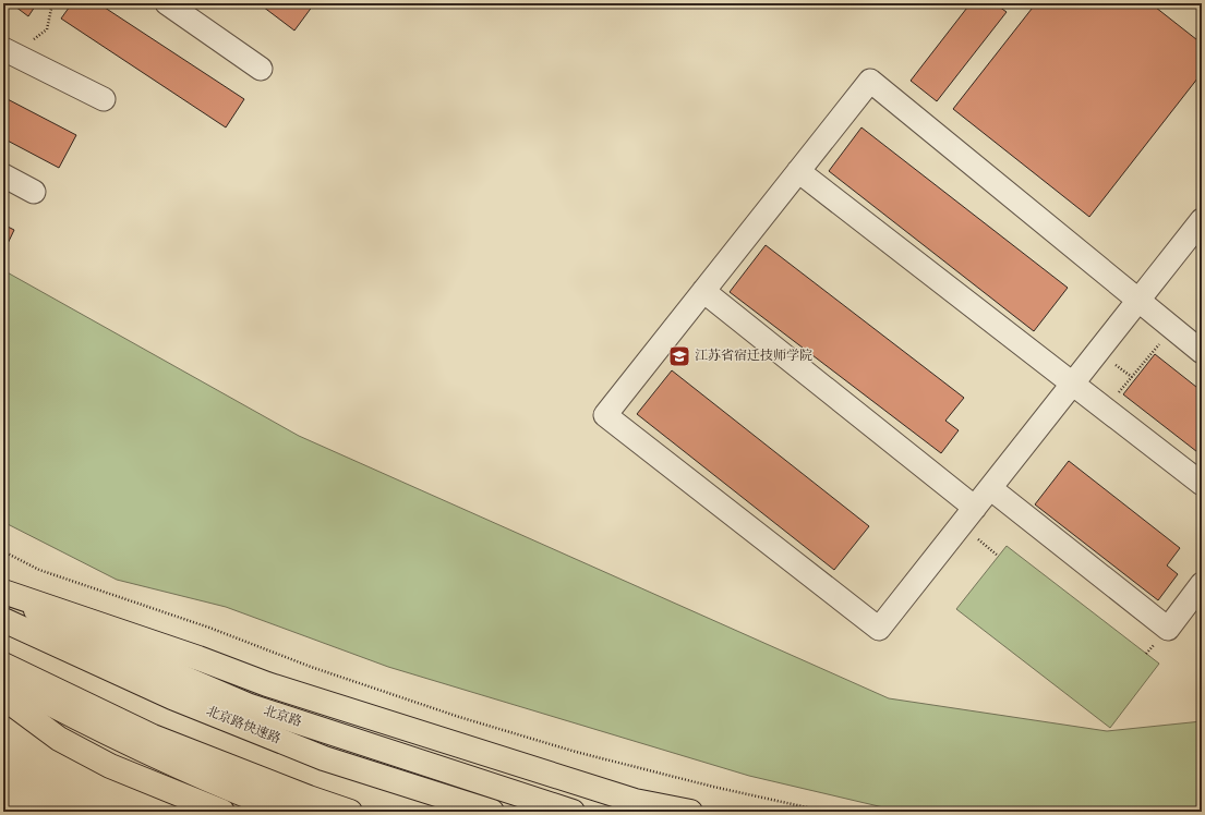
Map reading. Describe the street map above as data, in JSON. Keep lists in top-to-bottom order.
{
  "streets": {
    "main road": ["北京路", "北京路快速路"]
  },
  "places": {
    "school or university": ["江苏省宿迁技师学院"]
  }
}
